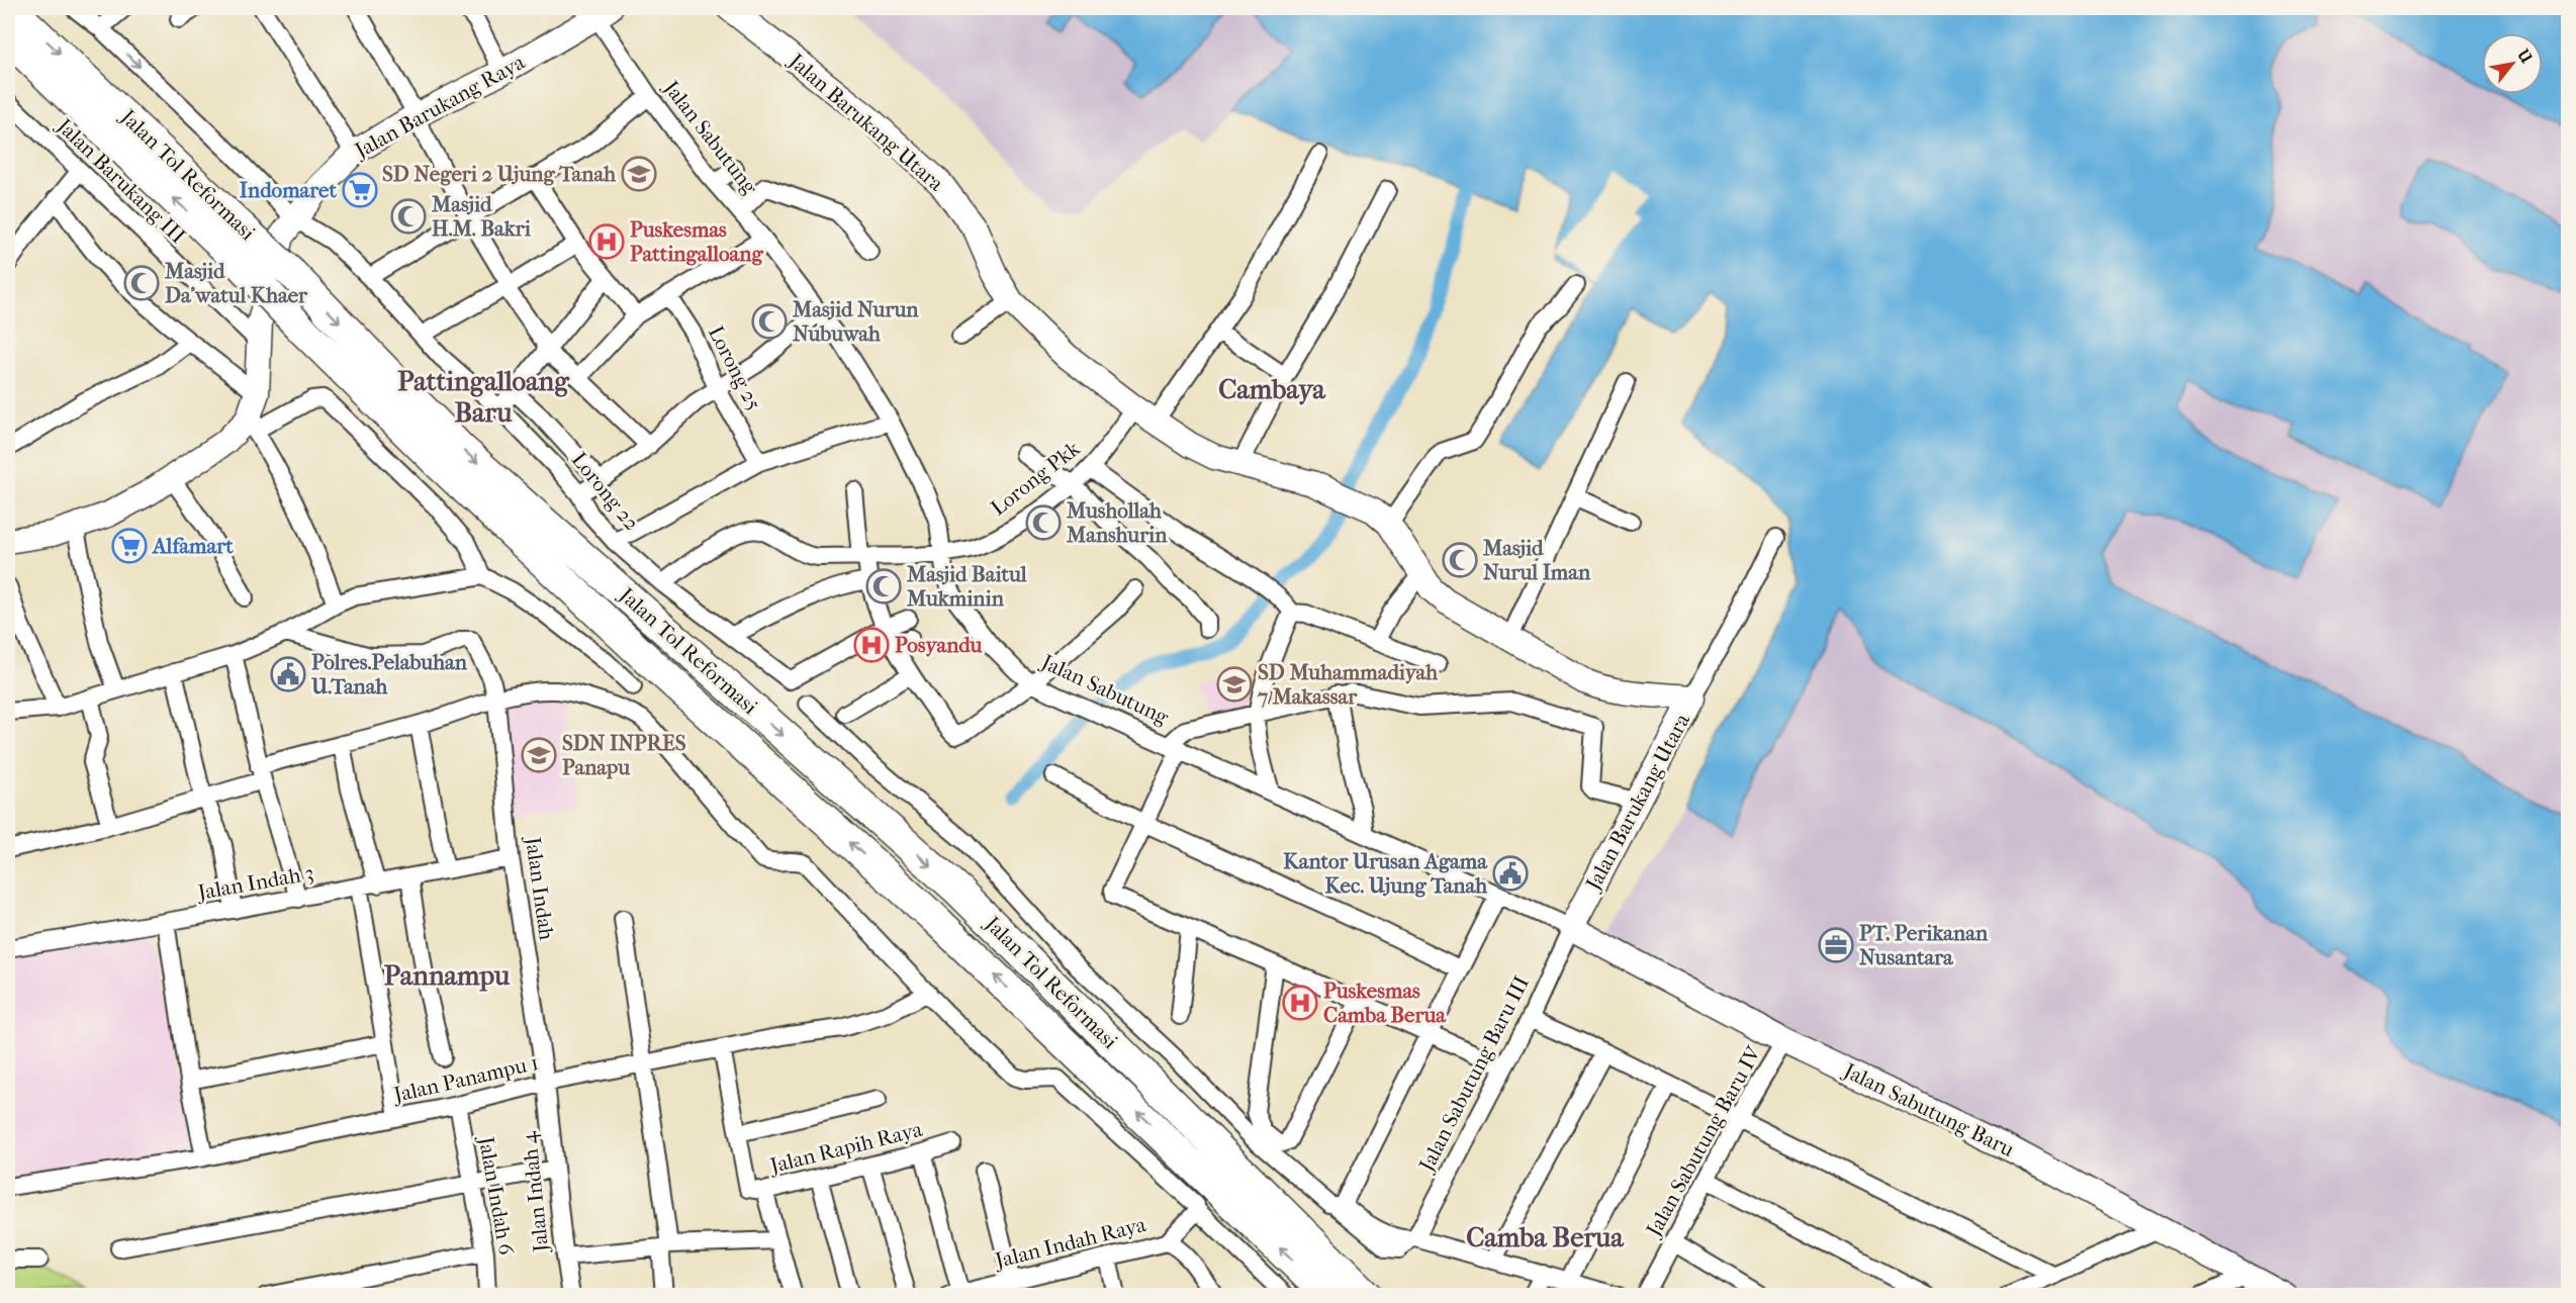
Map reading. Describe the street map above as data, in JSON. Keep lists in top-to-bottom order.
{
  "streets": {
    "highway": ["Jalan Tol Reformasi"],
    "street": [
      "Jalan Barukang Raya",
      "Jalan Barukang Utara",
      "Jalan Sabutung",
      "Jalan Barukang III",
      "Lorong 25",
      "Lorong Pkk",
      "Lorong 22",
      "Jalan Indah 3",
      "Jalan Indah",
      "Jalan Sabutung Baru III",
      "Jalan Panampu 1",
      "Jalan Sabutung Baru",
      "Jalan Sabutung Baru IV",
      "Jalan Rapih Raya",
      "Jalan Indah 4",
      "Jalan Indah 6",
      "Jalan Indah Raya"
    ]
  },
  "crossings": [
    ["Jalan Barukang Raya", "Jalan Sabutung"],
    ["Jalan Barukang Raya", "Jalan Barukang III"],
    ["Jalan Barukang Raya", "Lorong 22"],
    ["Jalan Barukang Utara", "Jalan Sabutung"],
    ["Jalan Barukang Utara", "Lorong Pkk"],
    ["Jalan Barukang Utara", "Jalan Sabutung Baru III"],
    ["Jalan Barukang Utara", "Jalan Sabutung Baru"],
    ["Jalan Sabutung", "Lorong Pkk"],
    ["Jalan Sabutung", "Jalan Sabutung Baru III"],
    ["Jalan Sabutung", "Jalan Sabutung Baru"],
    ["Lorong Pkk", "Lorong 22"],
    ["Jalan Indah 3", "Jalan Indah"],
    ["Jalan Indah", "Jalan Panampu 1"],
    ["Jalan Indah", "Jalan Indah 4"],
    ["Jalan Sabutung Baru III", "Jalan Sabutung Baru"],
    ["Jalan Panampu 1", "Jalan Rapih Raya"],
    ["Jalan Panampu 1", "Jalan Indah 4"],
    ["Jalan Panampu 1", "Jalan Indah 6"],
    ["Jalan Sabutung Baru", "Jalan Sabutung Baru IV"]
  ],
  "districts": [
    "Pattingalloang Baru",
    "Cambaya",
    "Pannampu",
    "Camba Berua"
  ],
  "places": {
    "school or university": ["SD Negeri 2 Ujung Tanah", "SD Muhammadiyah 7 Makassar", "SDN INPRES Panapu"],
    "supermarket": ["Indomaret", "Alfamart"],
    "mosque": [
      "Masjid H.M. Bakri",
      "Masjid Da'watul Khaer",
      "Masjid Nurun Nubuwah",
      "Mushollah Manshurin",
      "Masjid Nurul Iman",
      "Masjid Baitul Mukminin"
    ],
    "hospital": ["Puskesmas Pattingalloang", "Posyandu", "Puskesmas Camba Berua"],
    "public building": ["Polres.Pelabuhan U.Tanah", "Kantor Urusan Agama Kec. Ujung Tanah"],
    "office": ["PT. Perikanan Nusantara"]
  },
  "north": "top right"
}
